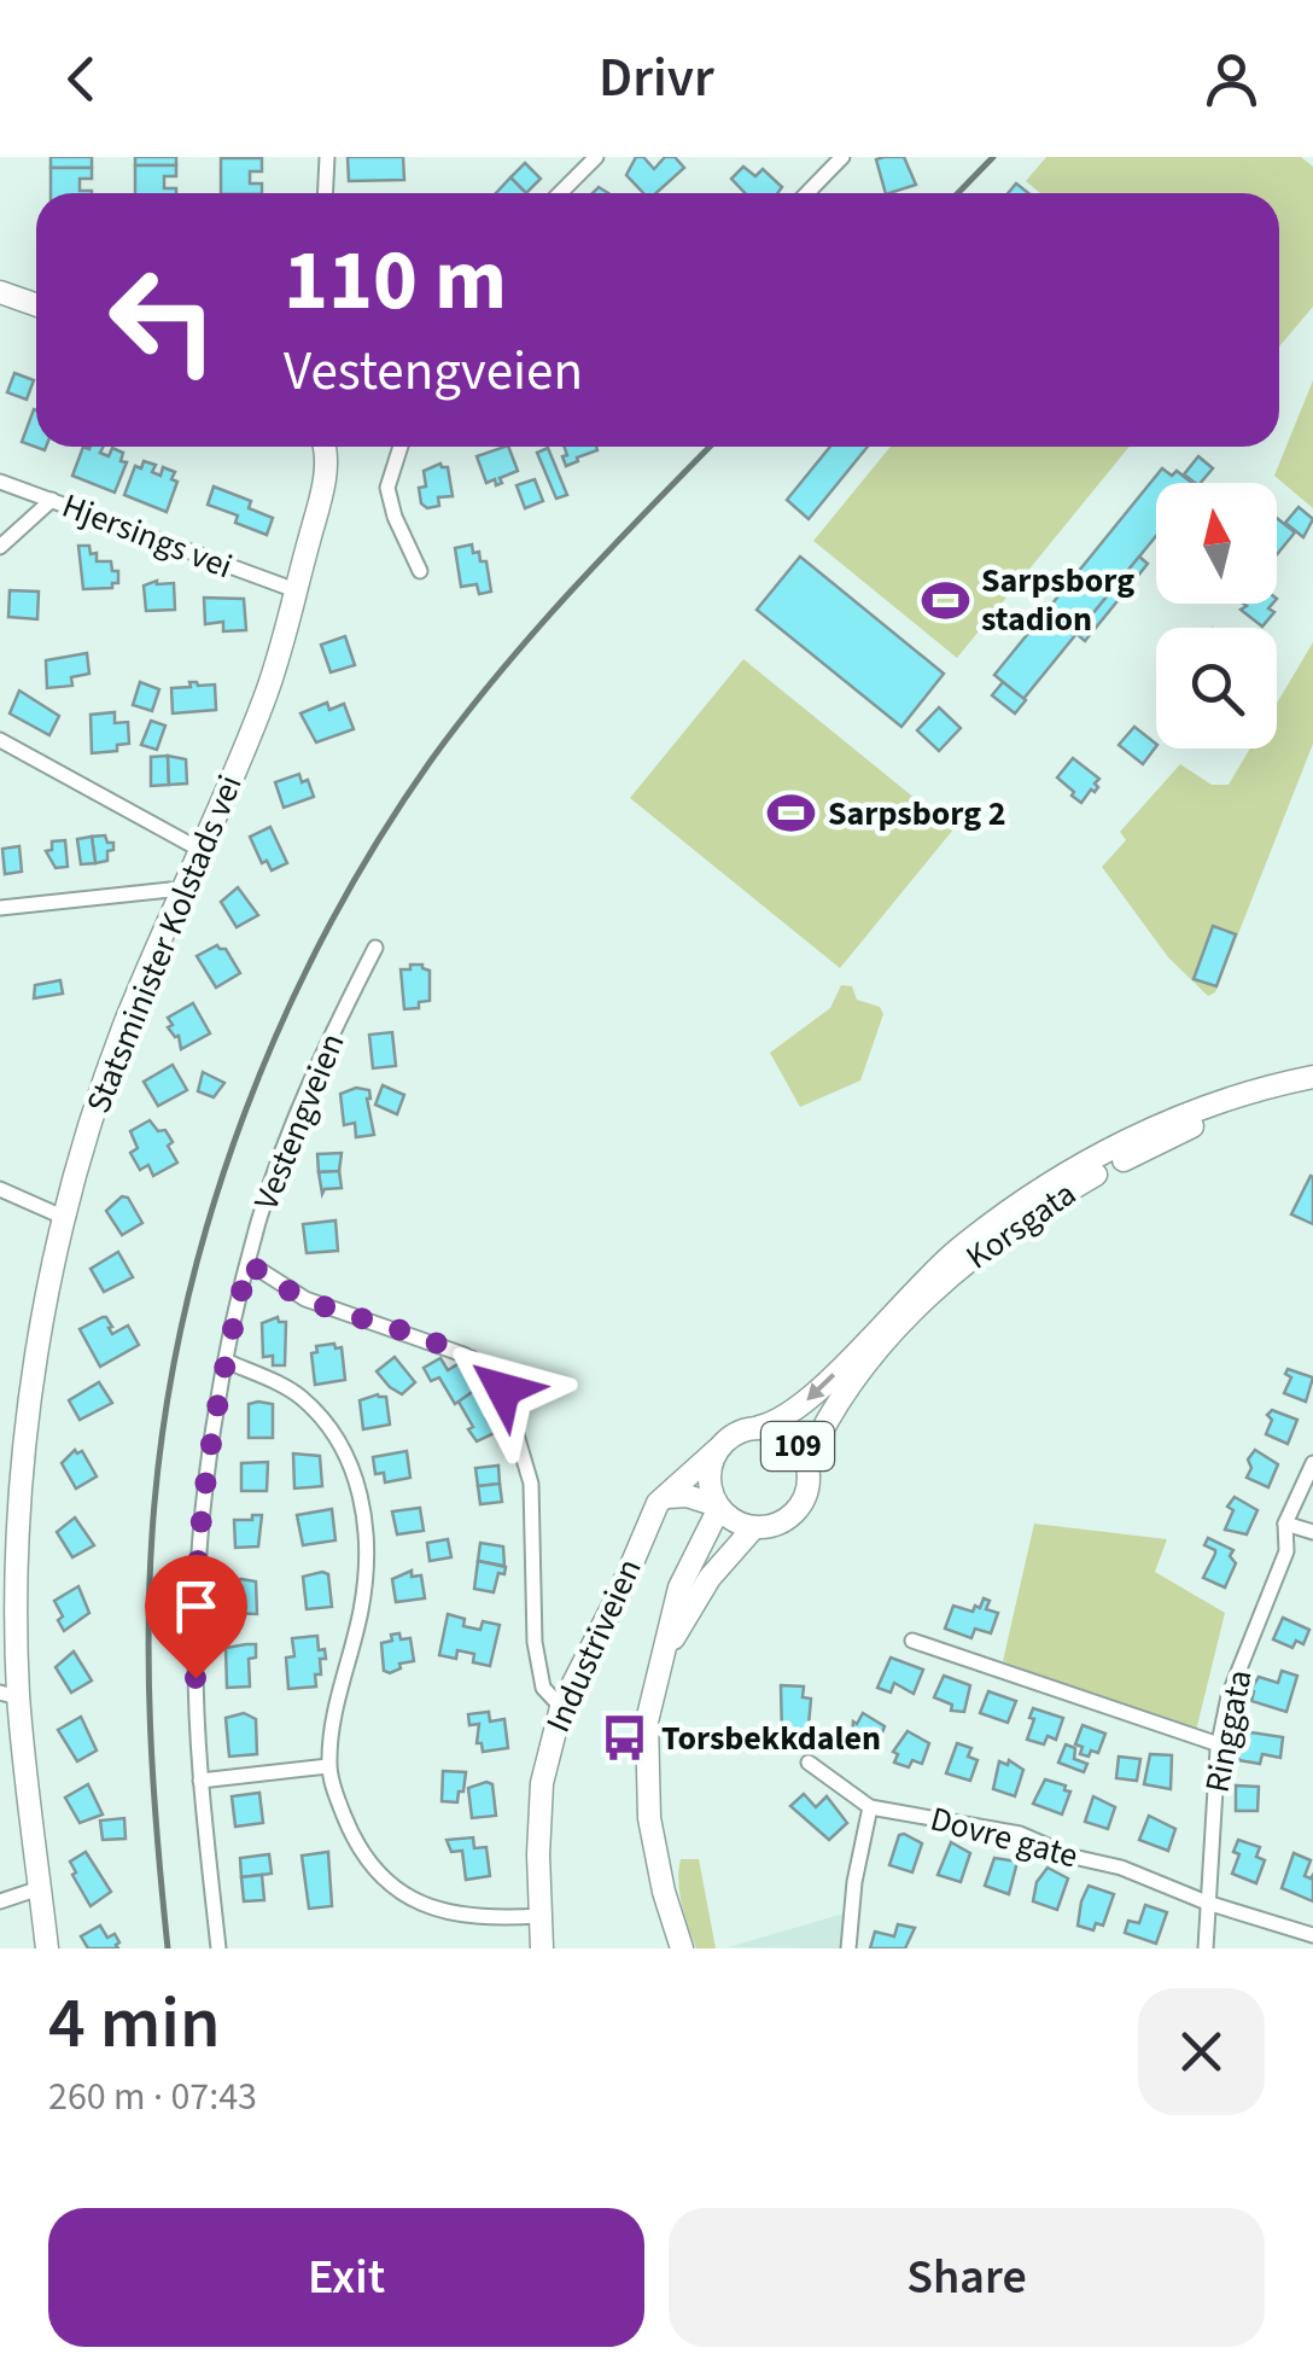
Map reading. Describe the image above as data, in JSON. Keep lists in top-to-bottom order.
{
  "streets": {
    "street": [
      "Hjersings vei",
      "Statsminister Kolstads vei",
      "Vestengveien",
      "Korsgata",
      "109",
      "Industriveien",
      "Ringgata",
      "Dovre gate"
    ]
  },
  "crossings": [
    ["Hjersings vei", "Statsminister Kolstads vei"],
    ["Korsgata", "109"],
    ["Korsgata", "Industriveien"],
    ["109", "Industriveien"],
    ["Ringgata", "Dovre gate"]
  ],
  "places": {
    "sports": ["Sarpsborg stadion", "Sarpsborg 2"],
    "bus stop": ["Torsbekkdalen"]
  },
  "north": "top",
  "page": {
    "header": "Drivr",
    "turn": ["110 m", "Vestengveien"],
    "heading": ["4 min", "260 m · 07:43"],
    "buttons": ["Exit", "Share"]
  }
}
